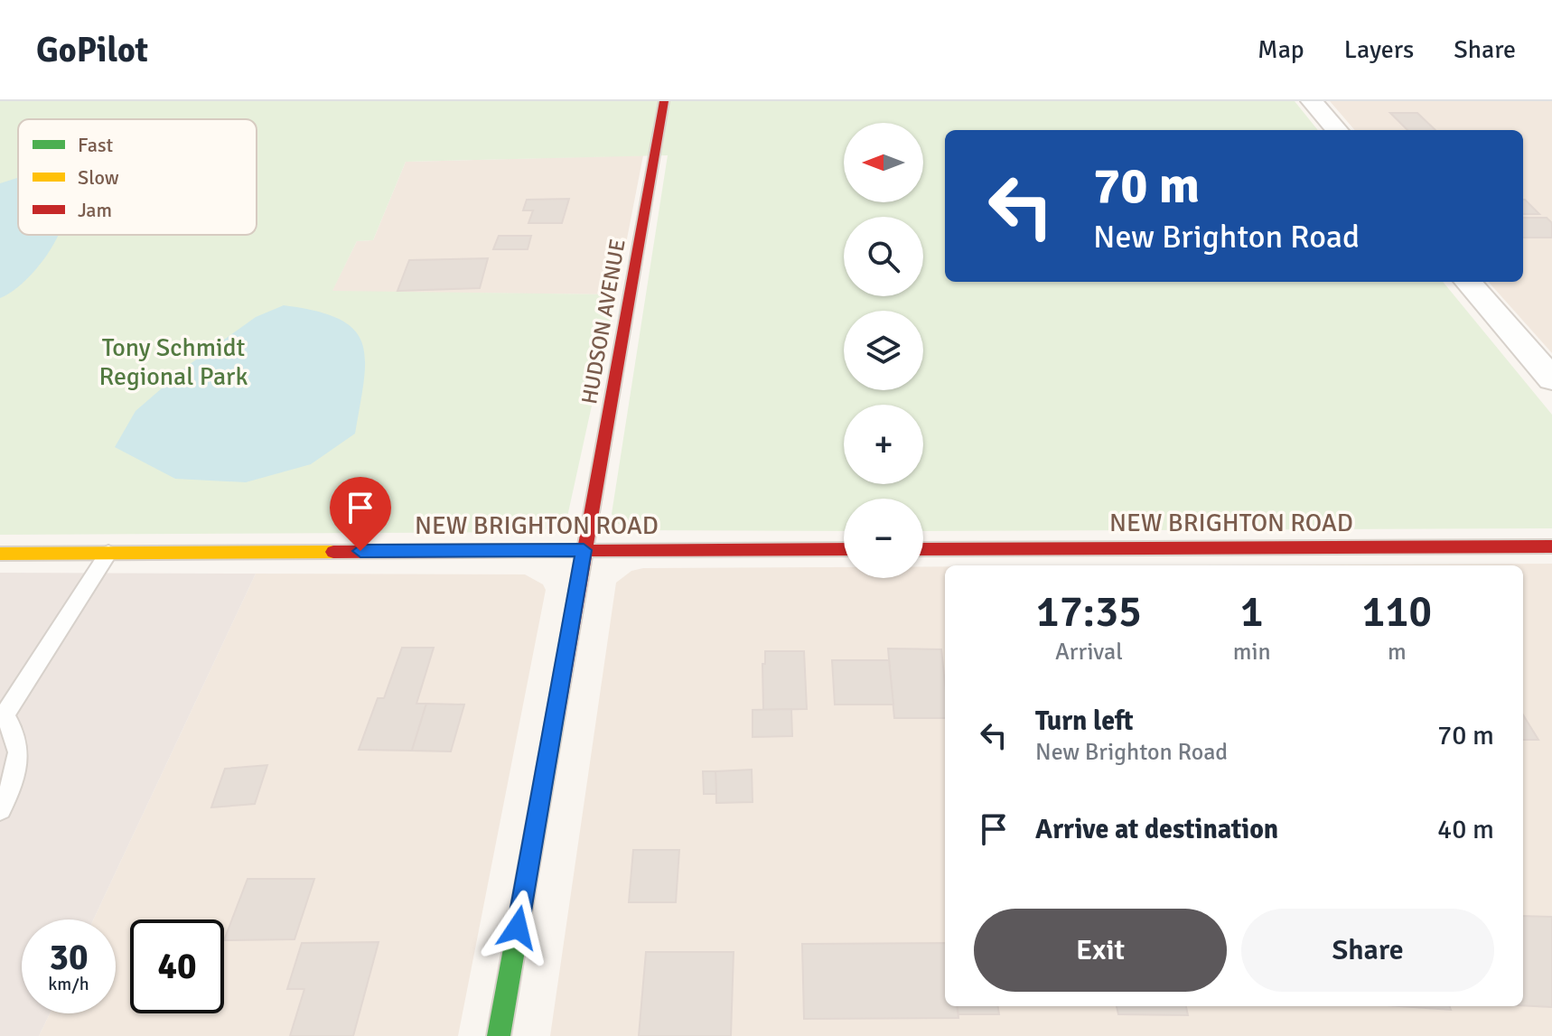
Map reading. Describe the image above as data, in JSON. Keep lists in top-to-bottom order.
{
  "streets": {
    "street": ["HUDSON AVENUE", "NEW BRIGHTON ROAD"]
  },
  "crossings": [
    ["HUDSON AVENUE", "NEW BRIGHTON ROAD"]
  ],
  "parks": ["Tony Schmidt Regional Park"],
  "legend": ["Fast", "Slow", "Jam"],
  "north": "left",
  "page": {
    "header": "GoPilot",
    "nav": ["Map", "Layers", "Share"],
    "map_buttons": ["+", "−"],
    "turn": ["70 m", "New Brighton Road"],
    "eta": [
      "17:35",
      "Arrival",
      "1",
      "min",
      "110",
      "m"
    ],
    "list": [
      {
        "name": "Turn left",
        "note": "New Brighton Road",
        "value": "70 m"
      },
      {
        "name": "Arrive at destination",
        "value": "40 m"
      }
    ],
    "buttons": ["Exit", "Share"],
    "speed": "30 km/h",
    "limit": "40"
  }
}
